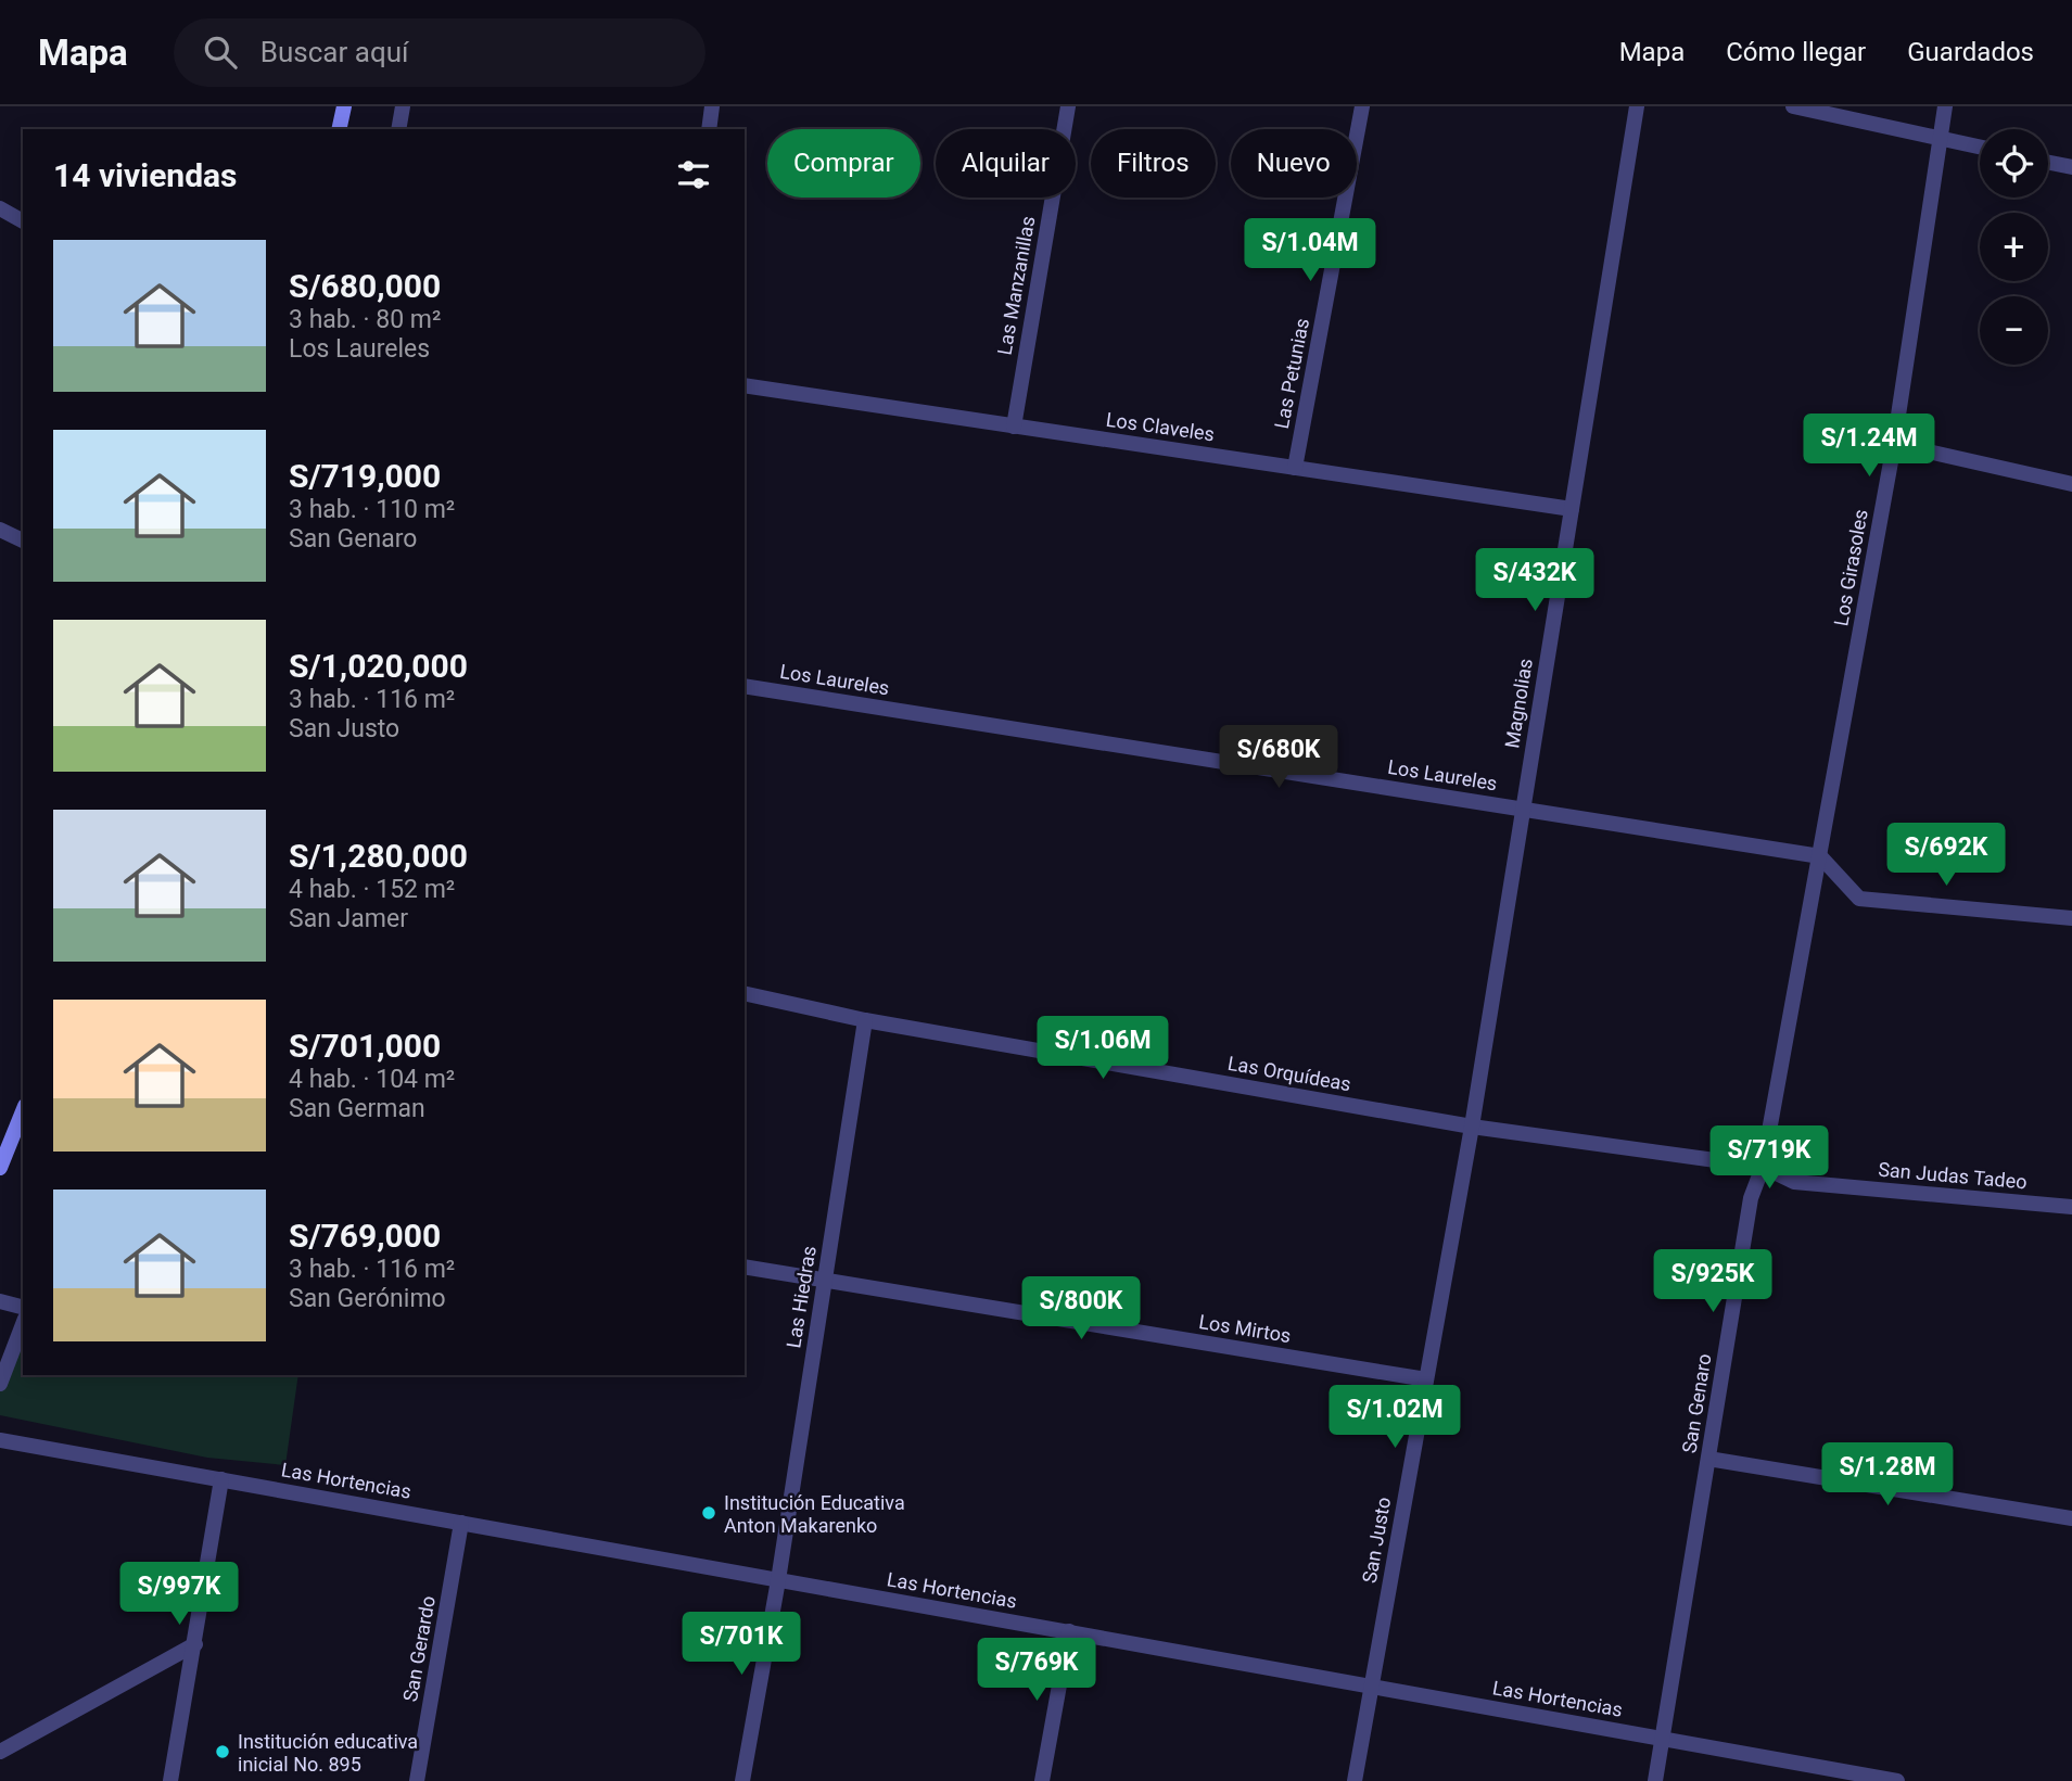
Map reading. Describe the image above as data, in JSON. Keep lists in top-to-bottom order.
{
  "streets": {
    "street": [
      "Las Manzanillas",
      "Las Petunias",
      "Los Claveles",
      "Los Girasoles",
      "Los Laureles",
      "Magnolias",
      "Las Orquídeas",
      "San Judas Tadeo",
      "Las Hiedras",
      "Los Mirtos",
      "San Genaro",
      "Las Hortencias",
      "San Justo",
      "San Gerardo"
    ]
  },
  "crossings": [
    ["Las Manzanillas", "Los Claveles"],
    ["Las Petunias", "Los Claveles"],
    ["Los Claveles", "Magnolias"],
    ["Los Girasoles", "Los Laureles"],
    ["Los Girasoles", "San Genaro"],
    ["Los Laureles", "Magnolias"],
    ["Los Laureles", "San Genaro"],
    ["Magnolias", "Las Orquídeas"],
    ["Magnolias", "San Judas Tadeo"],
    ["Magnolias", "San Justo"],
    ["Las Orquídeas", "San Judas Tadeo"],
    ["Las Orquídeas", "Las Hiedras"],
    ["Las Orquídeas", "San Justo"],
    ["San Judas Tadeo", "San Genaro"],
    ["San Judas Tadeo", "San Justo"],
    ["Las Hiedras", "Los Mirtos"],
    ["Las Hiedras", "Las Hortencias"],
    ["Los Mirtos", "San Justo"],
    ["San Genaro", "Las Hortencias"],
    ["Las Hortencias", "San Justo"],
    ["Las Hortencias", "San Gerardo"]
  ],
  "places": ["Institución Educativa Anton Makarenko", "Institución educativa inicial No. 895"],
  "page": {
    "header": "Mapa",
    "search": "Buscar aquí",
    "nav": ["Mapa", "Cómo llegar", "Guardados"],
    "map_buttons": ["+", "−"],
    "chip": [
      "Comprar",
      "Alquilar",
      "Filtros",
      "Nuevo"
    ],
    "heading": "14 viviendas",
    "price": [
      "S/1.04M",
      "S/1.24M",
      "S/432K",
      "S/680K",
      "S/692K",
      "S/1.06M",
      "S/719K",
      "S/925K",
      "S/800K",
      "S/1.02M",
      "S/1.28M",
      "S/997K",
      "S/701K",
      "S/769K"
    ],
    "list": [
      {
        "name": "S/680,000",
        "note": "3 hab. · 80 m² · Los Laureles"
      },
      {
        "name": "S/719,000",
        "note": "3 hab. · 110 m² · San Genaro"
      },
      {
        "name": "S/1,020,000",
        "note": "3 hab. · 116 m² · San Justo"
      },
      {
        "name": "S/1,280,000",
        "note": "4 hab. · 152 m² · San Jamer"
      },
      {
        "name": "S/701,000",
        "note": "4 hab. · 104 m² · San German"
      },
      {
        "name": "S/769,000",
        "note": "3 hab. · 116 m² · San Gerónimo"
      }
    ]
  }
}
